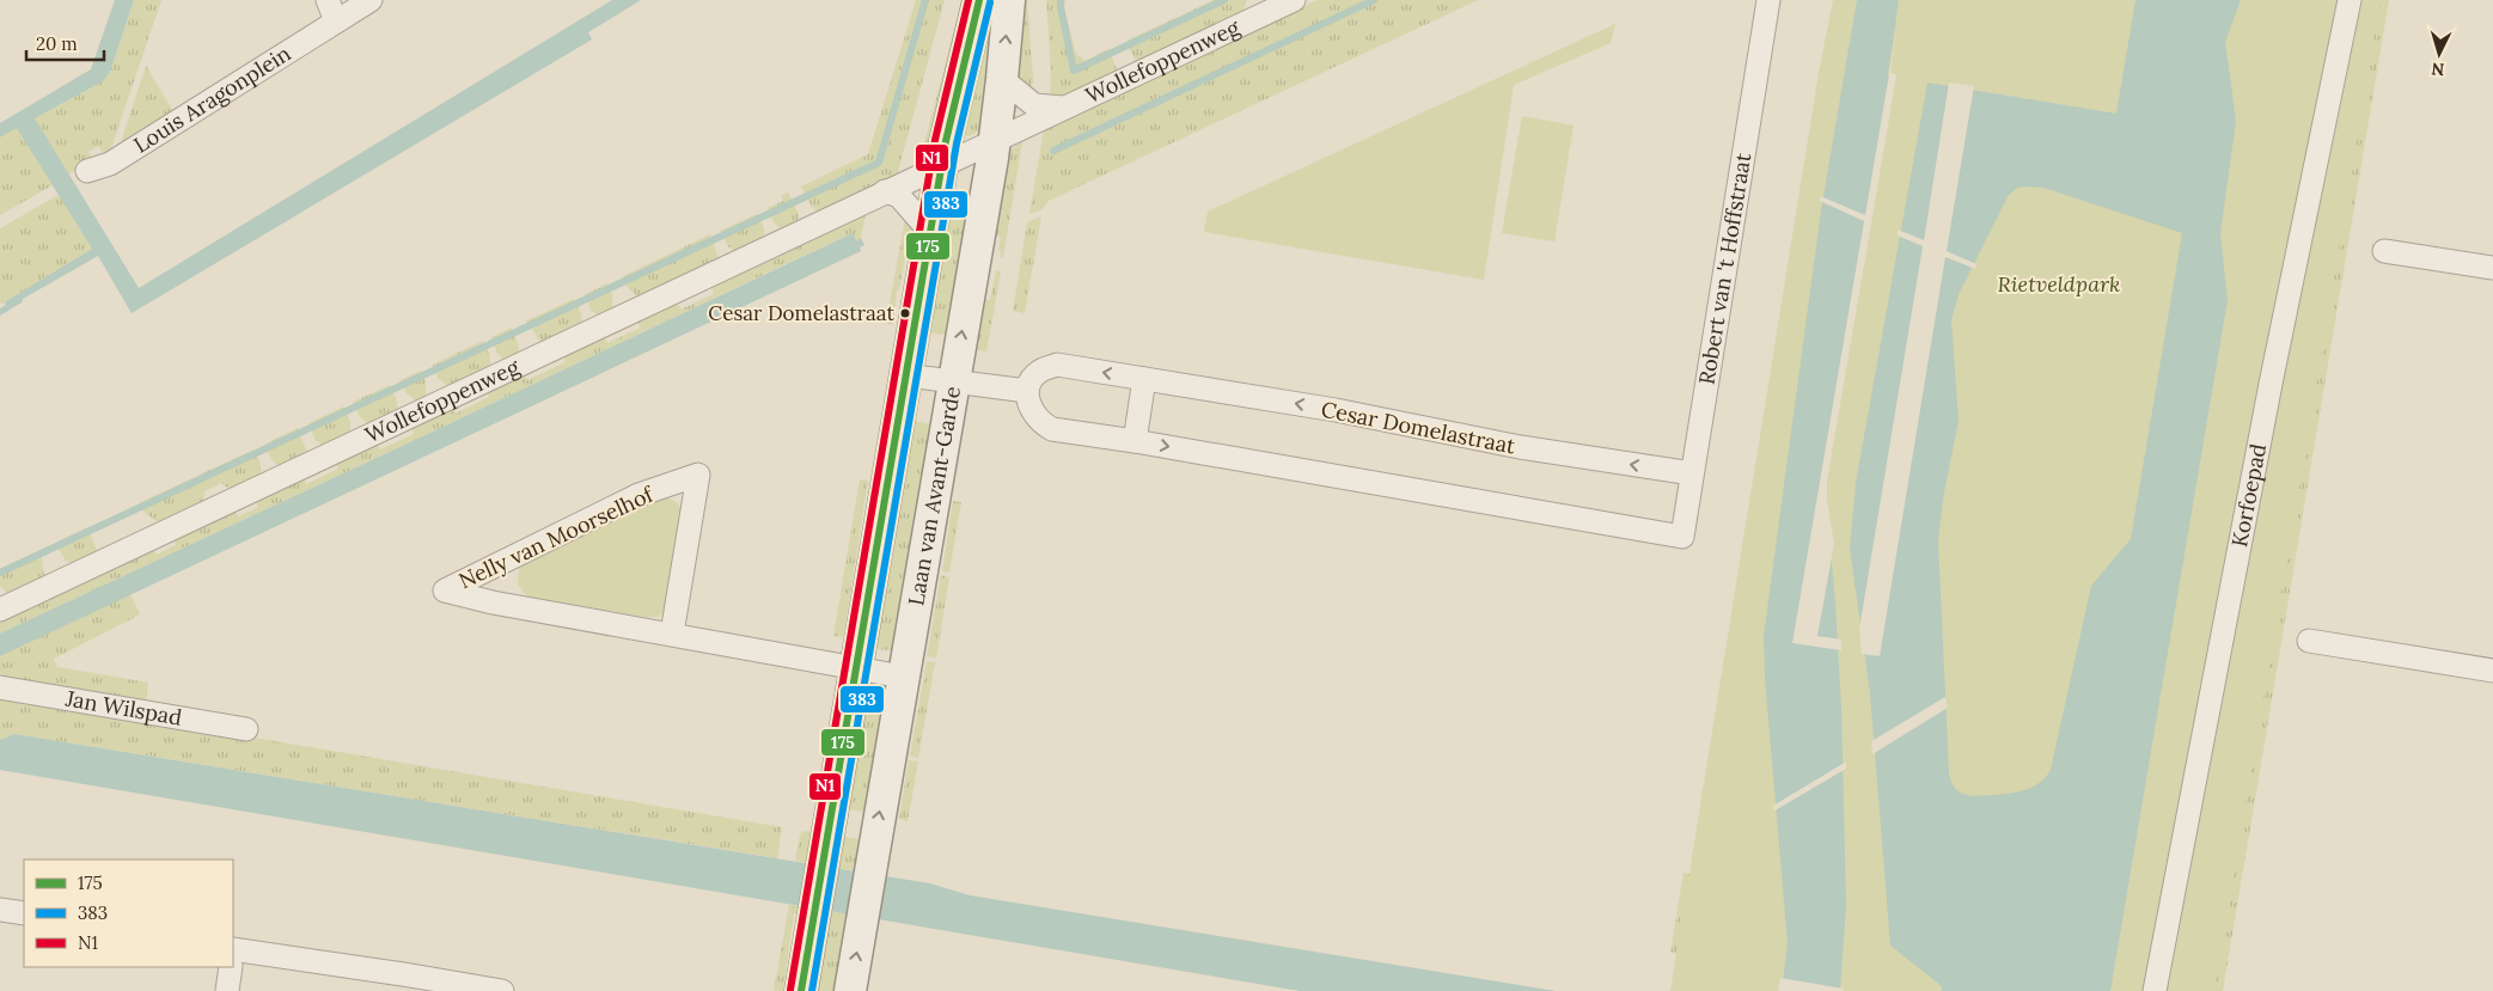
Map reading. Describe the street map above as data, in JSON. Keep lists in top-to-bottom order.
{
  "streets": {
    "street": [
      "Wollefoppenweg",
      "Louis Aragonplein",
      "Robert van 't Hoffstraat",
      "Cesar Domelastraat",
      "Korfoepad",
      "Laan van Avant-Garde",
      "Nelly van Moorselhof",
      "Jan Wilspad"
    ]
  },
  "crossings": [
    ["Wollefoppenweg", "Laan van Avant-Garde"],
    ["Robert van 't Hoffstraat", "Cesar Domelastraat"],
    ["Laan van Avant-Garde", "Nelly van Moorselhof"]
  ],
  "one_way": ["Robert van 't Hoffstraat", "Cesar Domelastraat"],
  "parks": ["Rietveldpark"],
  "places": ["Cesar Domelastraat"],
  "lines": ["transit line 175", "transit line N1", "transit line 383"],
  "legend": ["175", "383", "N1"],
  "scale_bar": "20 m",
  "north": "bottom"
}
